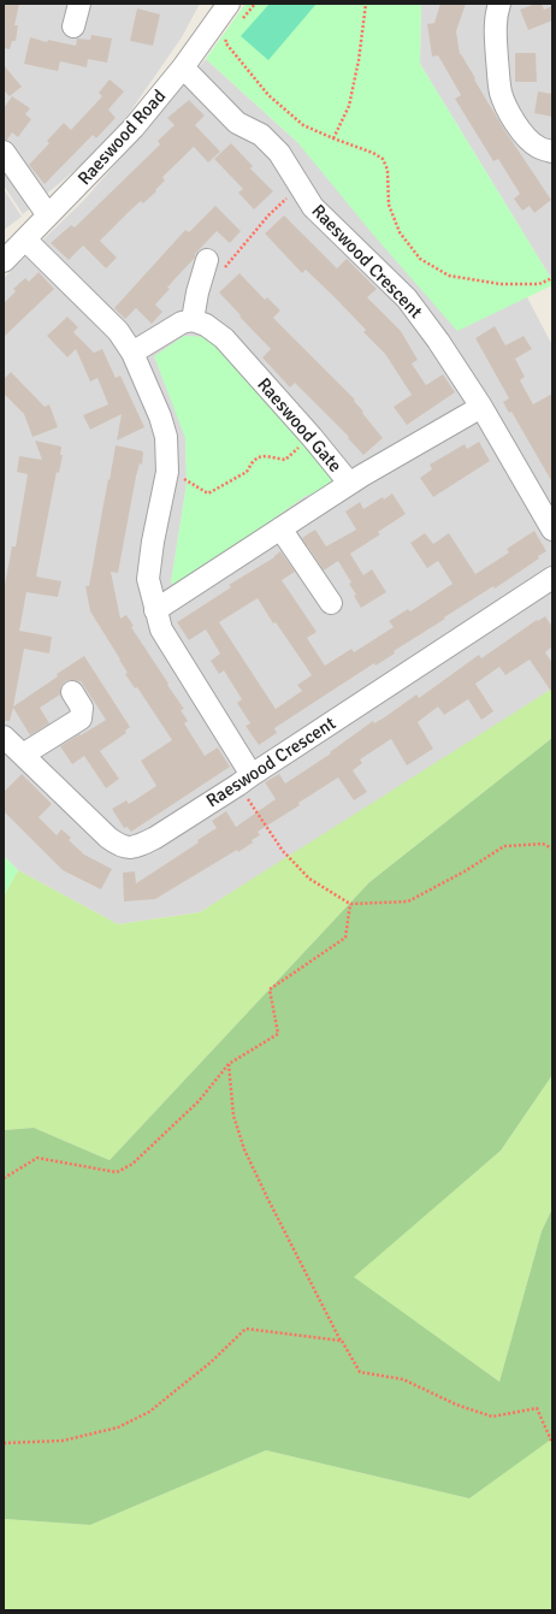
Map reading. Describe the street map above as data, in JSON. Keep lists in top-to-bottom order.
{
  "streets": {
    "street": ["Raeswood Road", "Raeswood Crescent", "Raeswood Gate"]
  },
  "crossings": [
    ["Raeswood Road", "Raeswood Crescent"]
  ]
}
